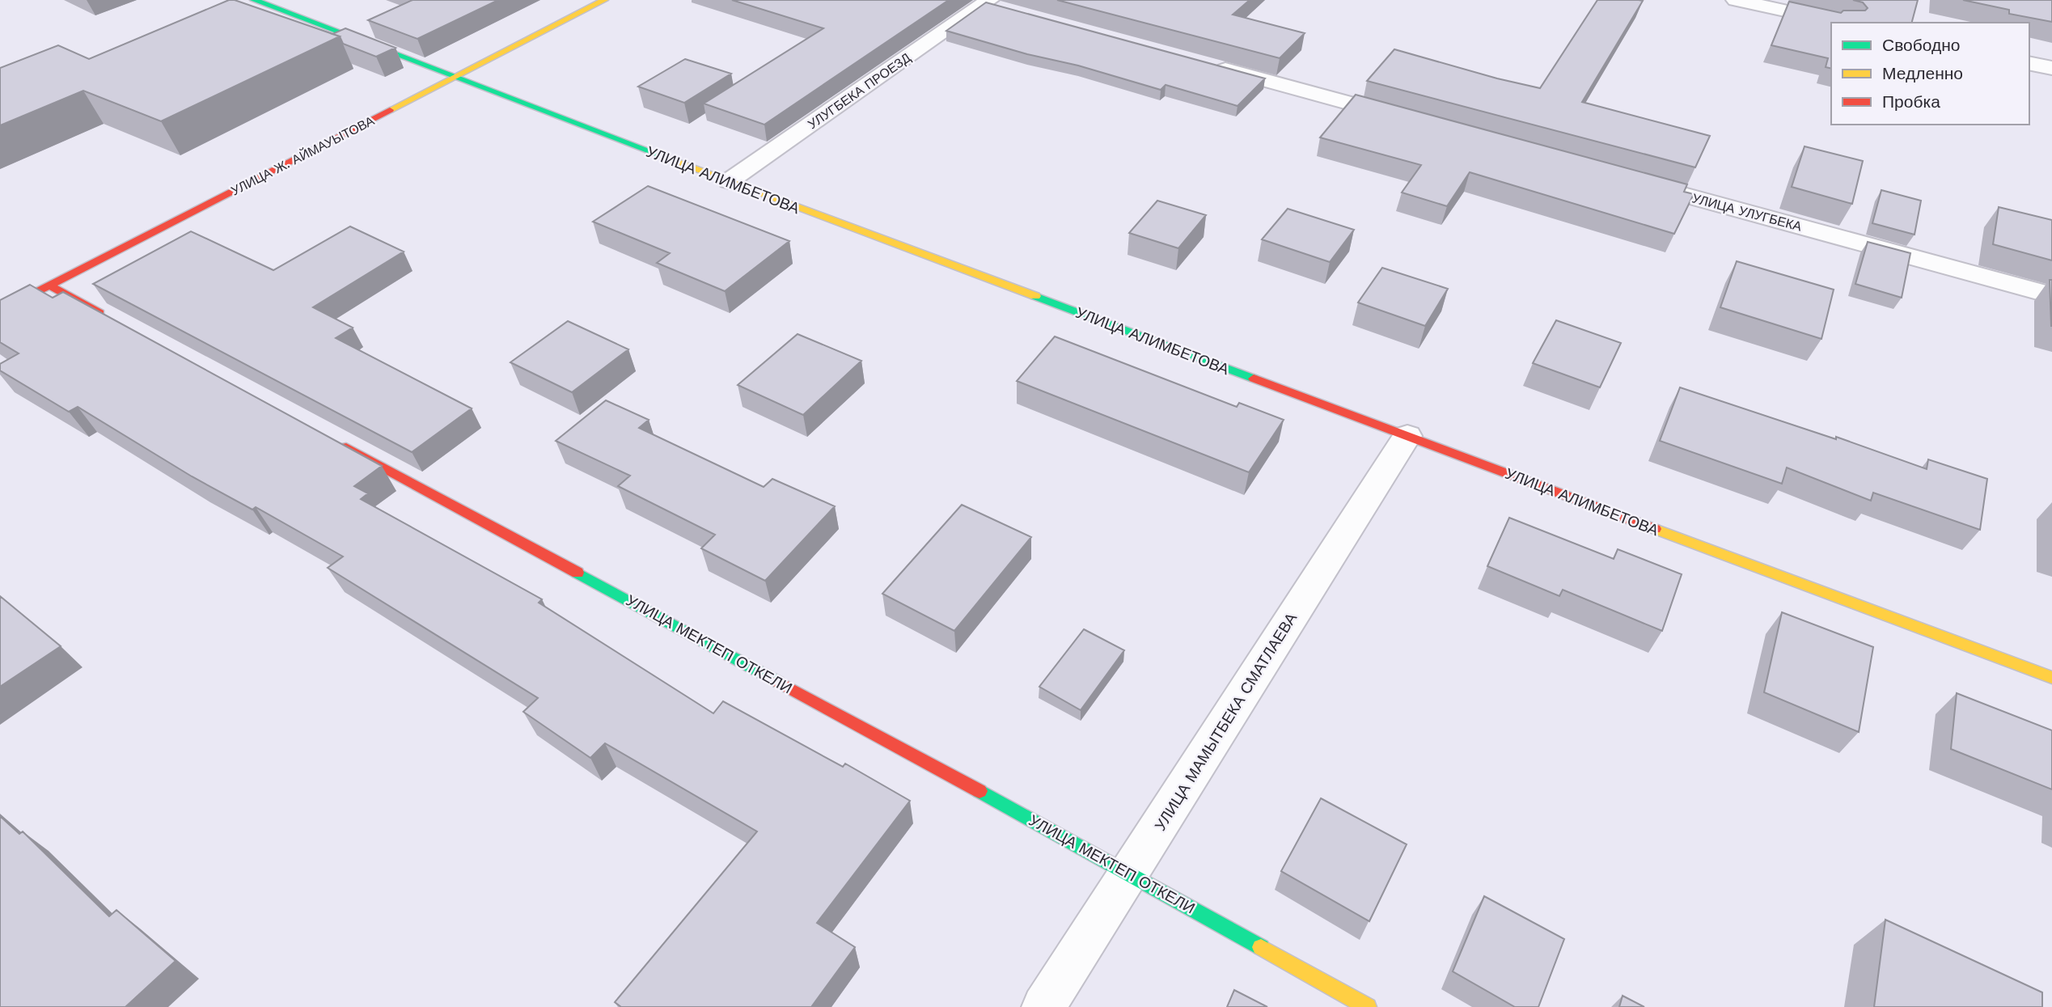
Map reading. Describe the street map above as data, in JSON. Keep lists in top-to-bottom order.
{
  "streets": {
    "street": [
      "УЛУГБЕКА ПРОЕЗД",
      "УЛИЦА Ж. АЙМАУЫТОВА",
      "УЛИЦА АЛИМБЕТОВА",
      "УЛИЦА УЛУГБЕКА",
      "УЛИЦА МЕКТЕП ОТКЕЛИ",
      "УЛИЦА МАМЫТБЕКА СМАТЛАЕВА"
    ]
  },
  "crossings": [
    ["УЛУГБЕКА ПРОЕЗД", "УЛИЦА АЛИМБЕТОВА"],
    ["УЛИЦА Ж. АЙМАУЫТОВА", "УЛИЦА АЛИМБЕТОВА"],
    ["УЛИЦА АЛИМБЕТОВА", "УЛИЦА МАМЫТБЕКА СМАТЛАЕВА"],
    ["УЛИЦА МЕКТЕП ОТКЕЛИ", "УЛИЦА МАМЫТБЕКА СМАТЛАЕВА"]
  ],
  "legend": ["Свободно", "Медленно", "Пробка"]
}
